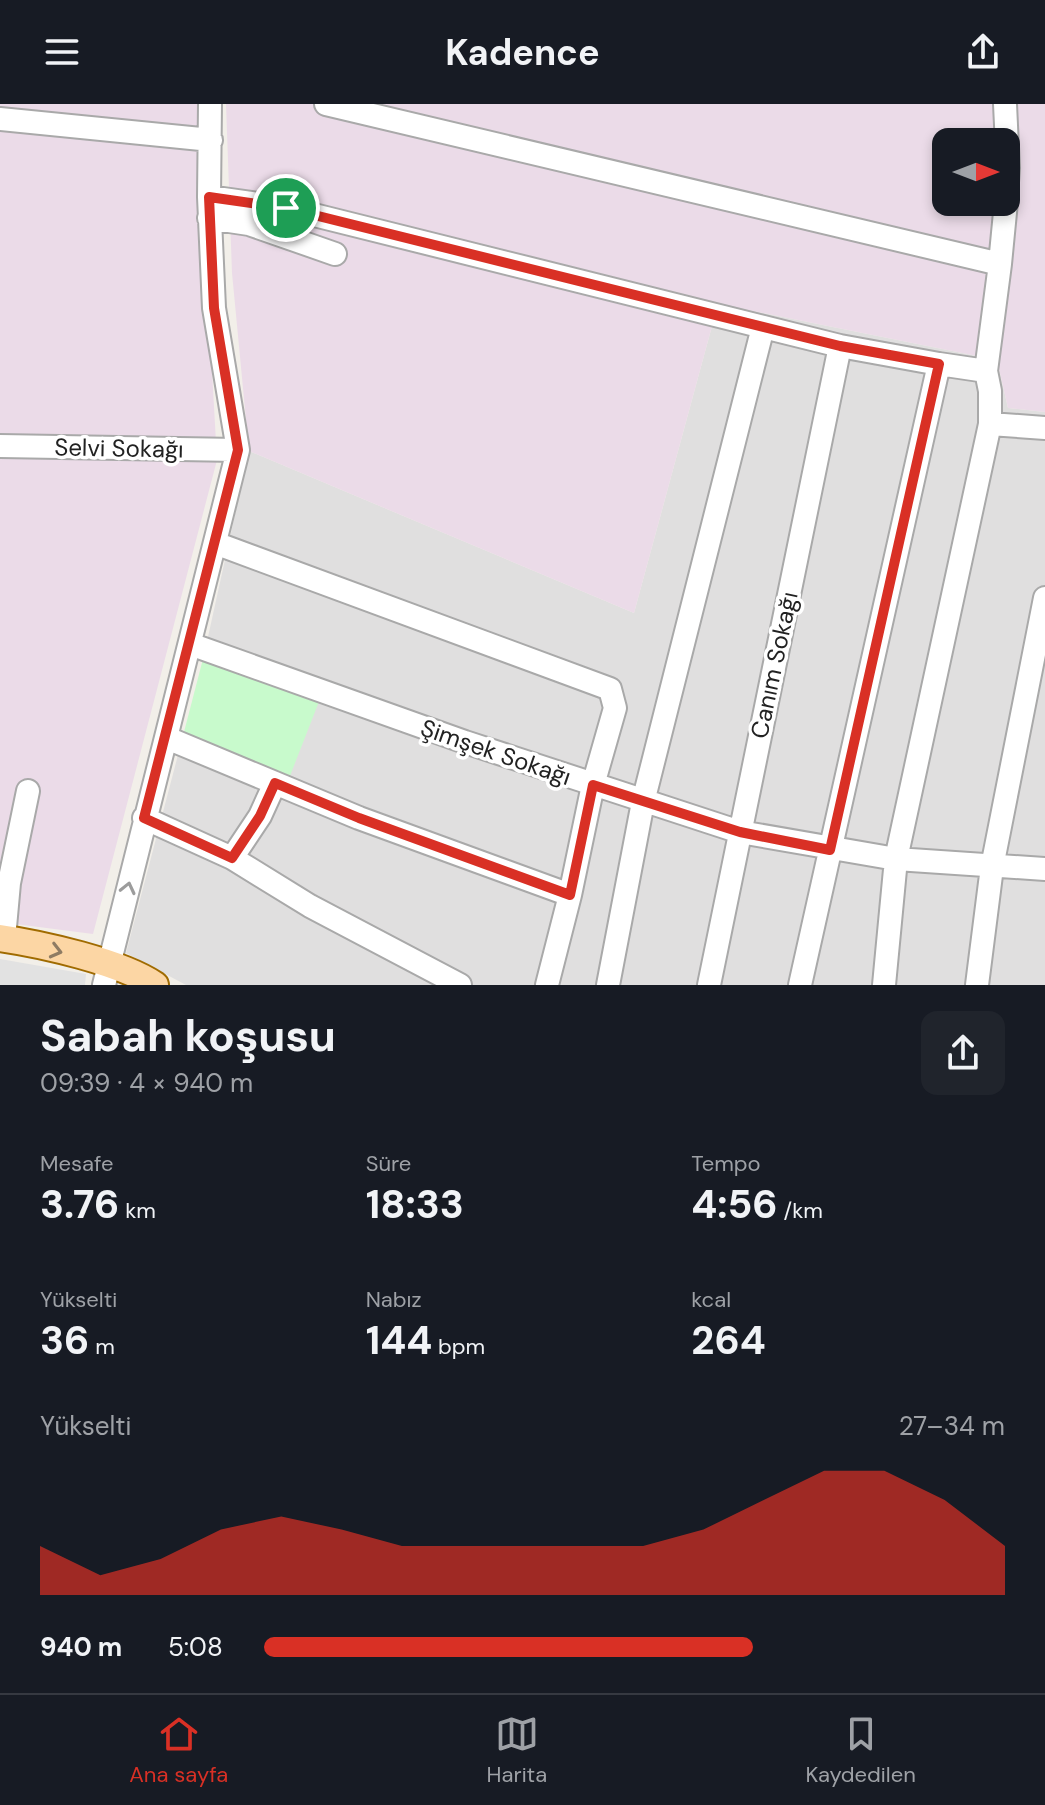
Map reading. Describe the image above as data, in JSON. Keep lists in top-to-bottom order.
{
  "streets": {
    "street": ["Selvi Sokağı", "Canım Sokağı", "Şimşek Sokağı"]
  },
  "crossings": [
    ["Canım Sokağı", "Şimşek Sokağı"]
  ],
  "north": "right",
  "page": {
    "header": "Kadence",
    "heading": ["Sabah koşusu", "09:39 · 4 × 940 m"],
    "stats": [
      ["Mesafe", "3.76 km"],
      ["Süre", "18:33"],
      ["Tempo", "4:56 /km"],
      ["Yükselti", "36 m"],
      ["Nabız", "144 bpm"],
      ["kcal", "264"]
    ],
    "chart": ["Yükselti", "27–34 m"],
    "list": [
      {
        "name": "940 m",
        "note": "5:08"
      }
    ],
    "tabs": ["Ana sayfa", "Harita", "Kaydedilen"]
  }
}
